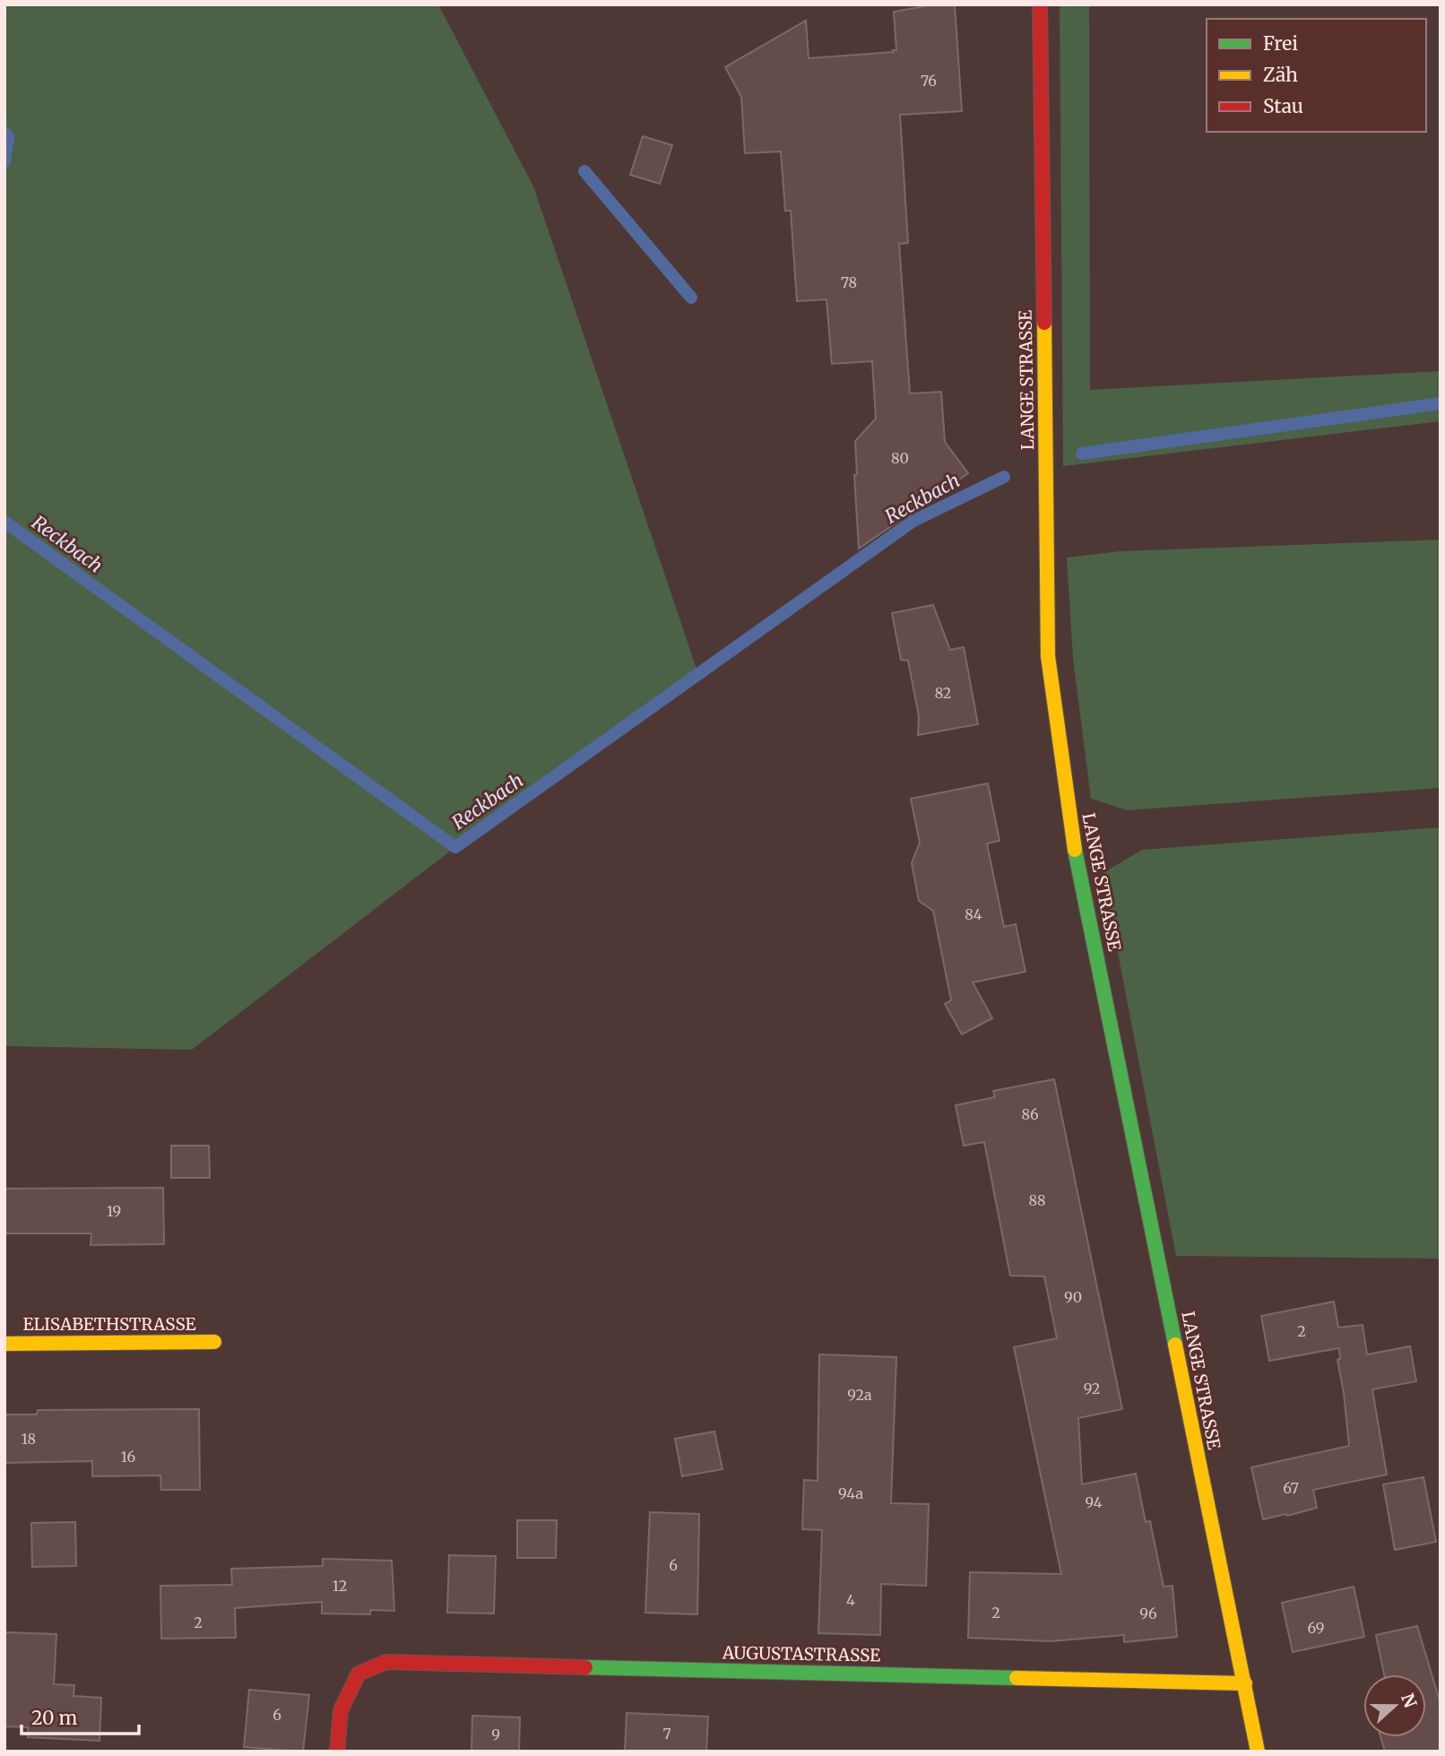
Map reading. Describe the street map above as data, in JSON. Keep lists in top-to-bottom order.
{
  "streets": {
    "street": ["LANGE STRASSE", "ELISABETHSTRASSE", "AUGUSTASTRASSE"]
  },
  "crossings": [
    ["LANGE STRASSE", "AUGUSTASTRASSE"]
  ],
  "water": ["Reckbach"],
  "house_numbers": [
    "76",
    "78",
    "80",
    "82",
    "84",
    "86",
    "88",
    "19",
    "90",
    "2",
    "92",
    "92a",
    "18",
    "16",
    "67",
    "94a",
    "94",
    "6",
    "12",
    "4",
    "2",
    "96",
    "2",
    "69",
    "6",
    "7",
    "9"
  ],
  "legend": ["Frei", "Zäh", "Stau"],
  "scale_bar": "20 m",
  "north": "right"
}
